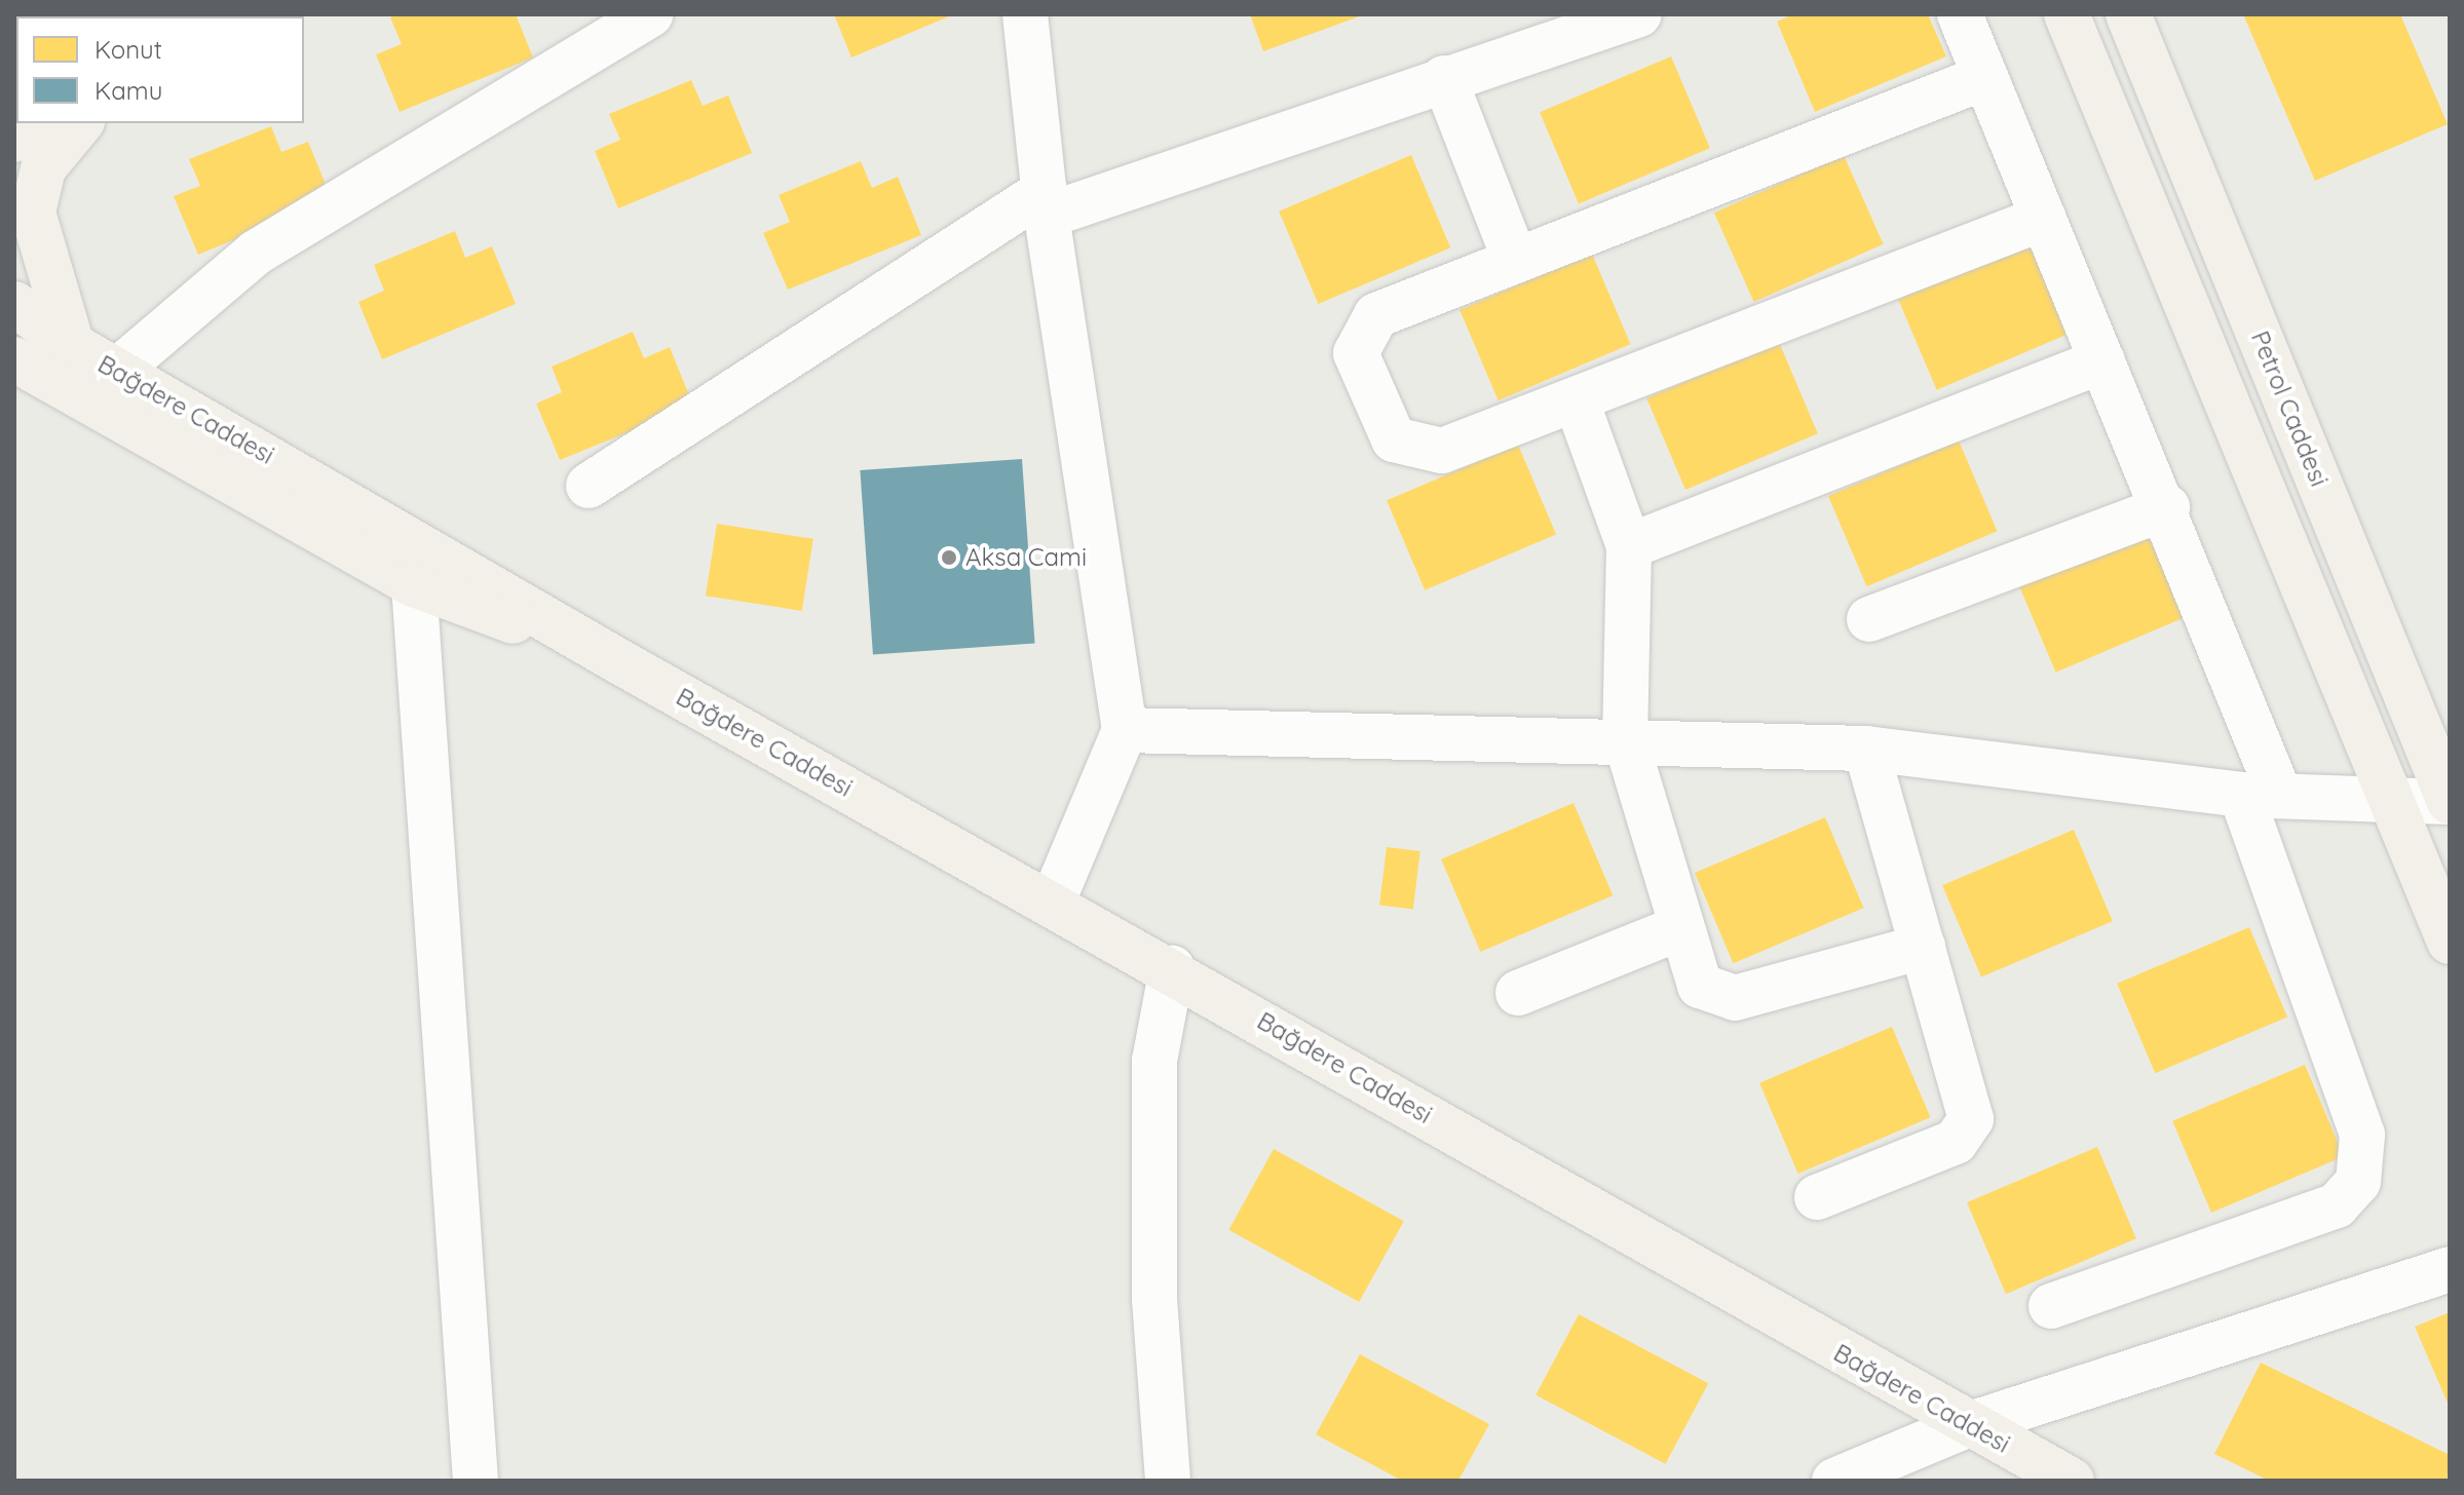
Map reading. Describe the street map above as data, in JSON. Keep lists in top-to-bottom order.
{
  "streets": {
    "main road": ["Petrol Caddesi", "Bağdere Caddesi"]
  },
  "places": ["Aksa Cami"],
  "legend": ["Konut", "Kamu"]
}
